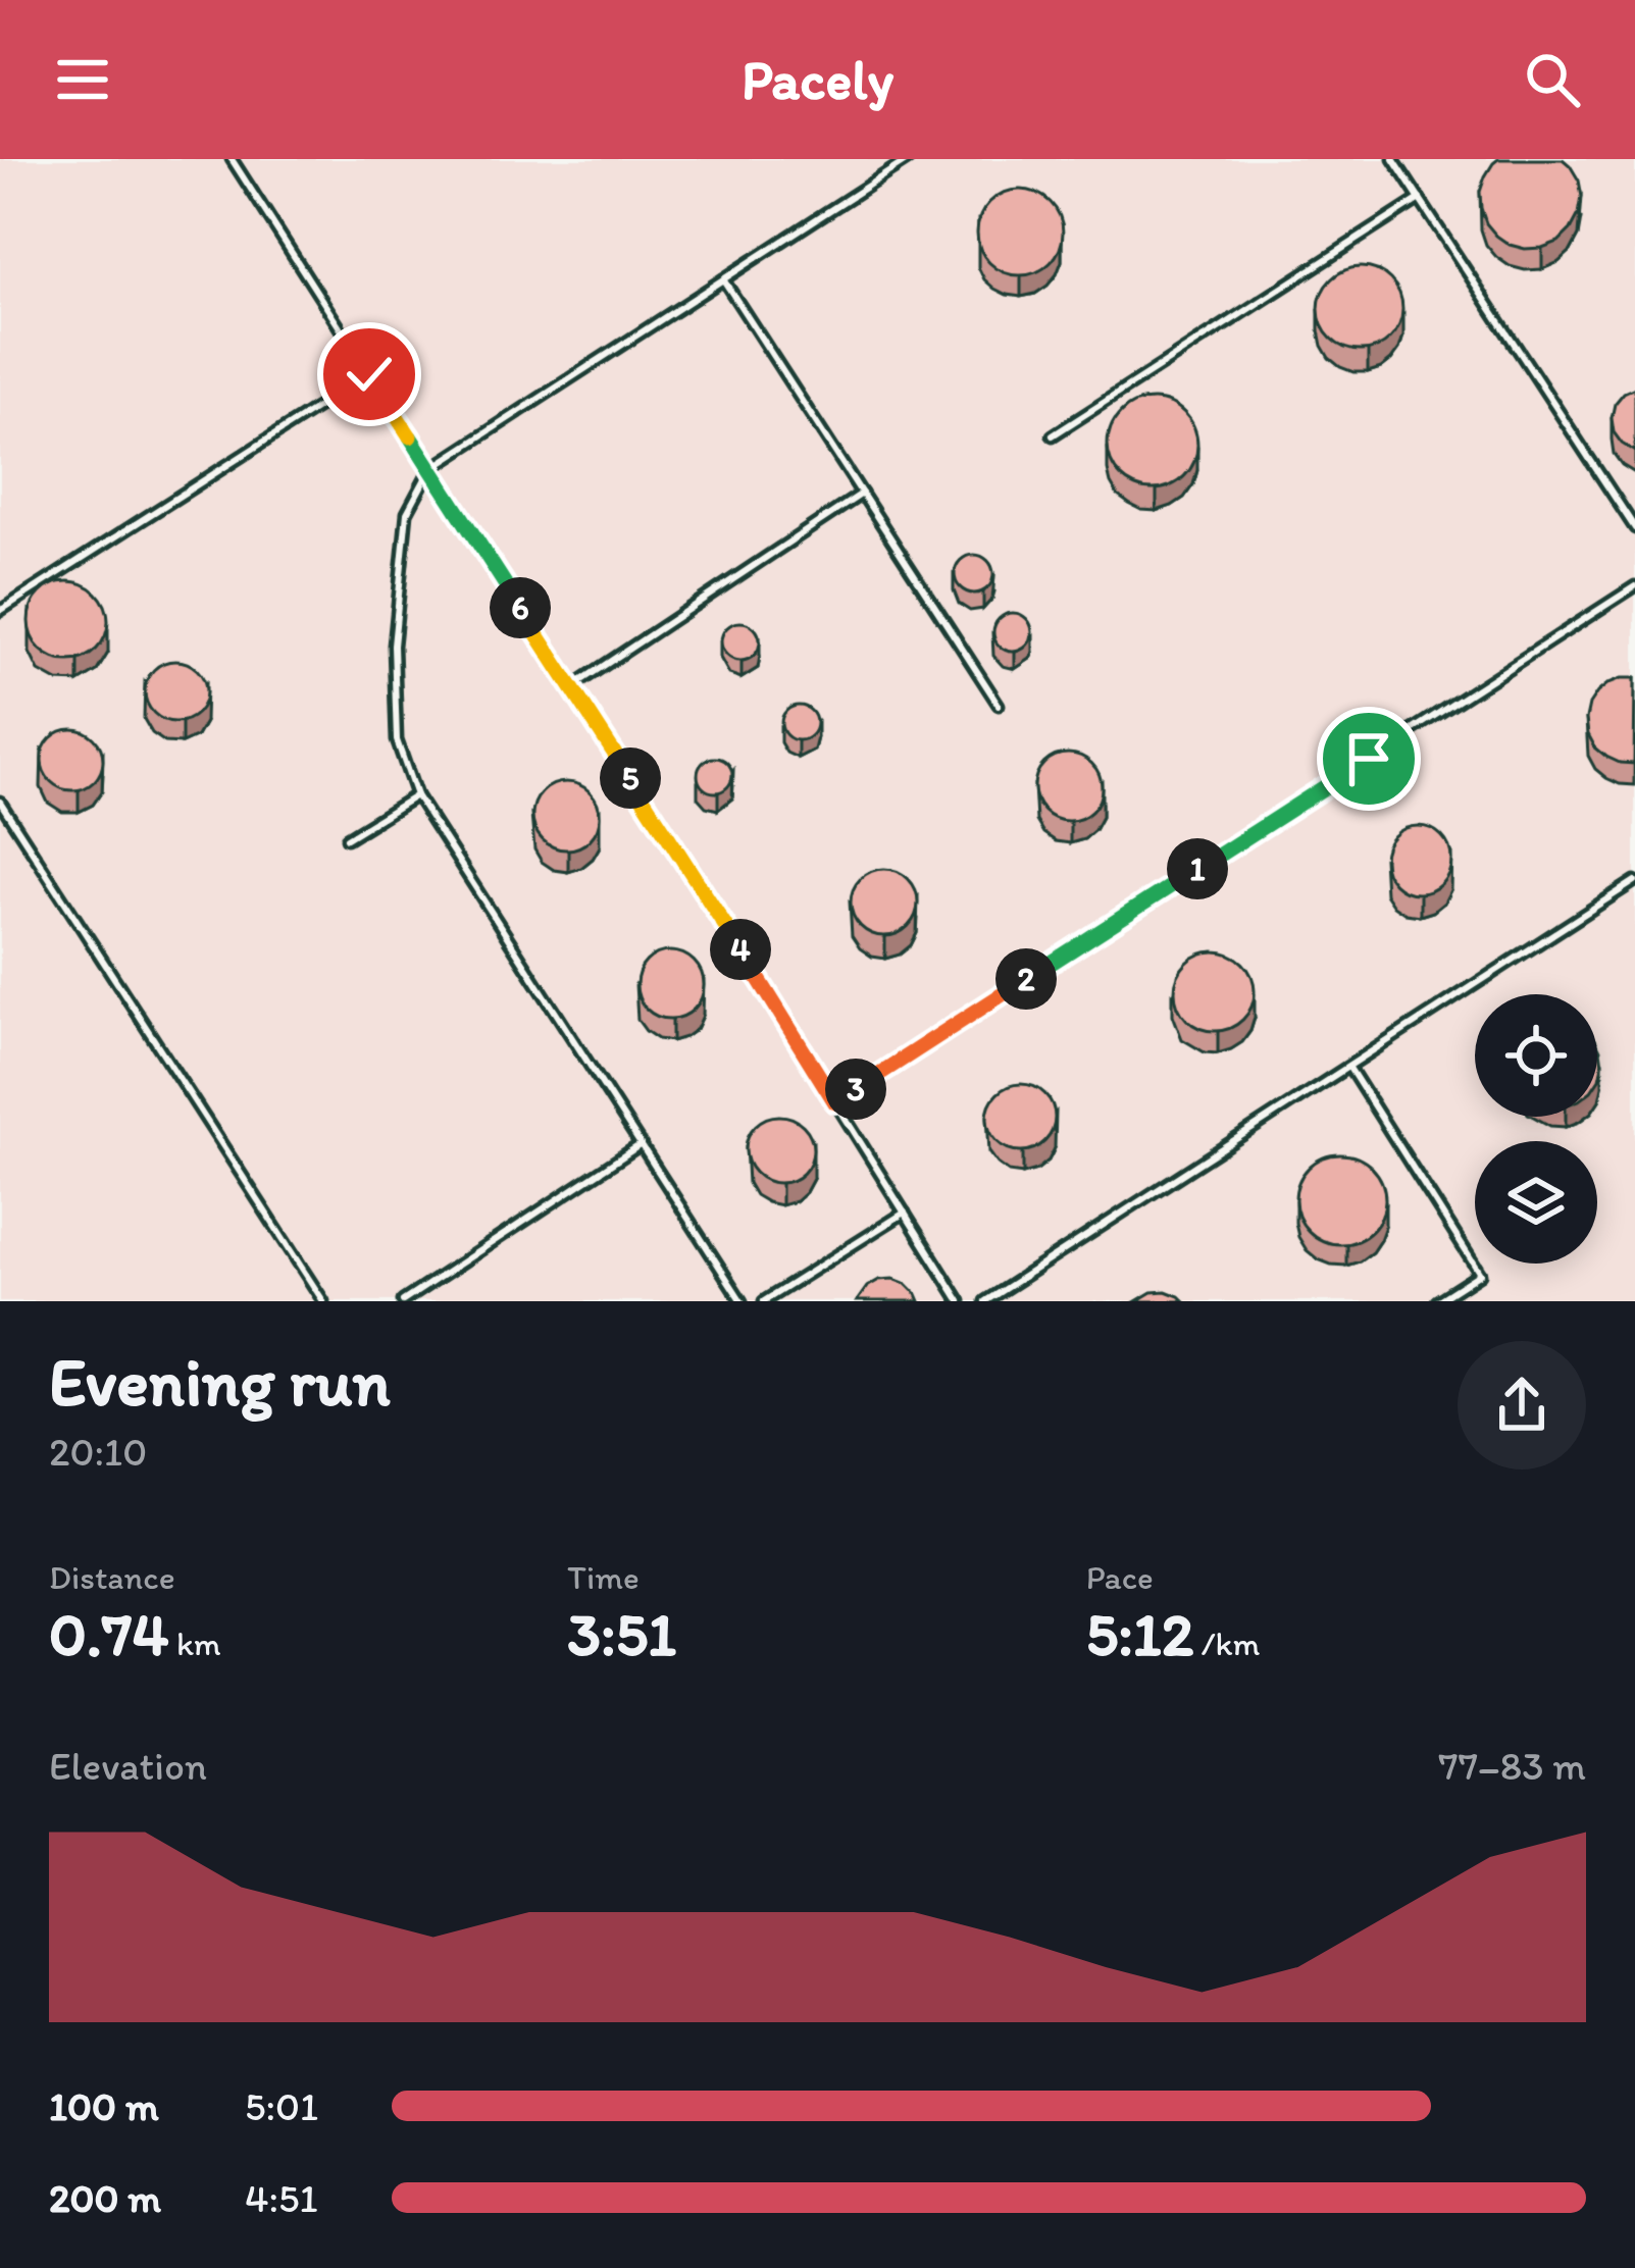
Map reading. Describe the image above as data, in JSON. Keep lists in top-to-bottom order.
{
  "page": {
    "header": "Pacely",
    "pins": [
      "6",
      "5",
      "1",
      "4",
      "2",
      "3"
    ],
    "heading": ["Evening run", "20:10"],
    "stats": [
      ["Distance", "0.74 km"],
      ["Time", "3:51"],
      ["Pace", "5:12 /km"]
    ],
    "chart": ["Elevation", "77–83 m"],
    "list": [
      {
        "name": "100 m",
        "note": "5:01"
      },
      {
        "name": "200 m",
        "note": "4:51"
      }
    ]
  }
}
